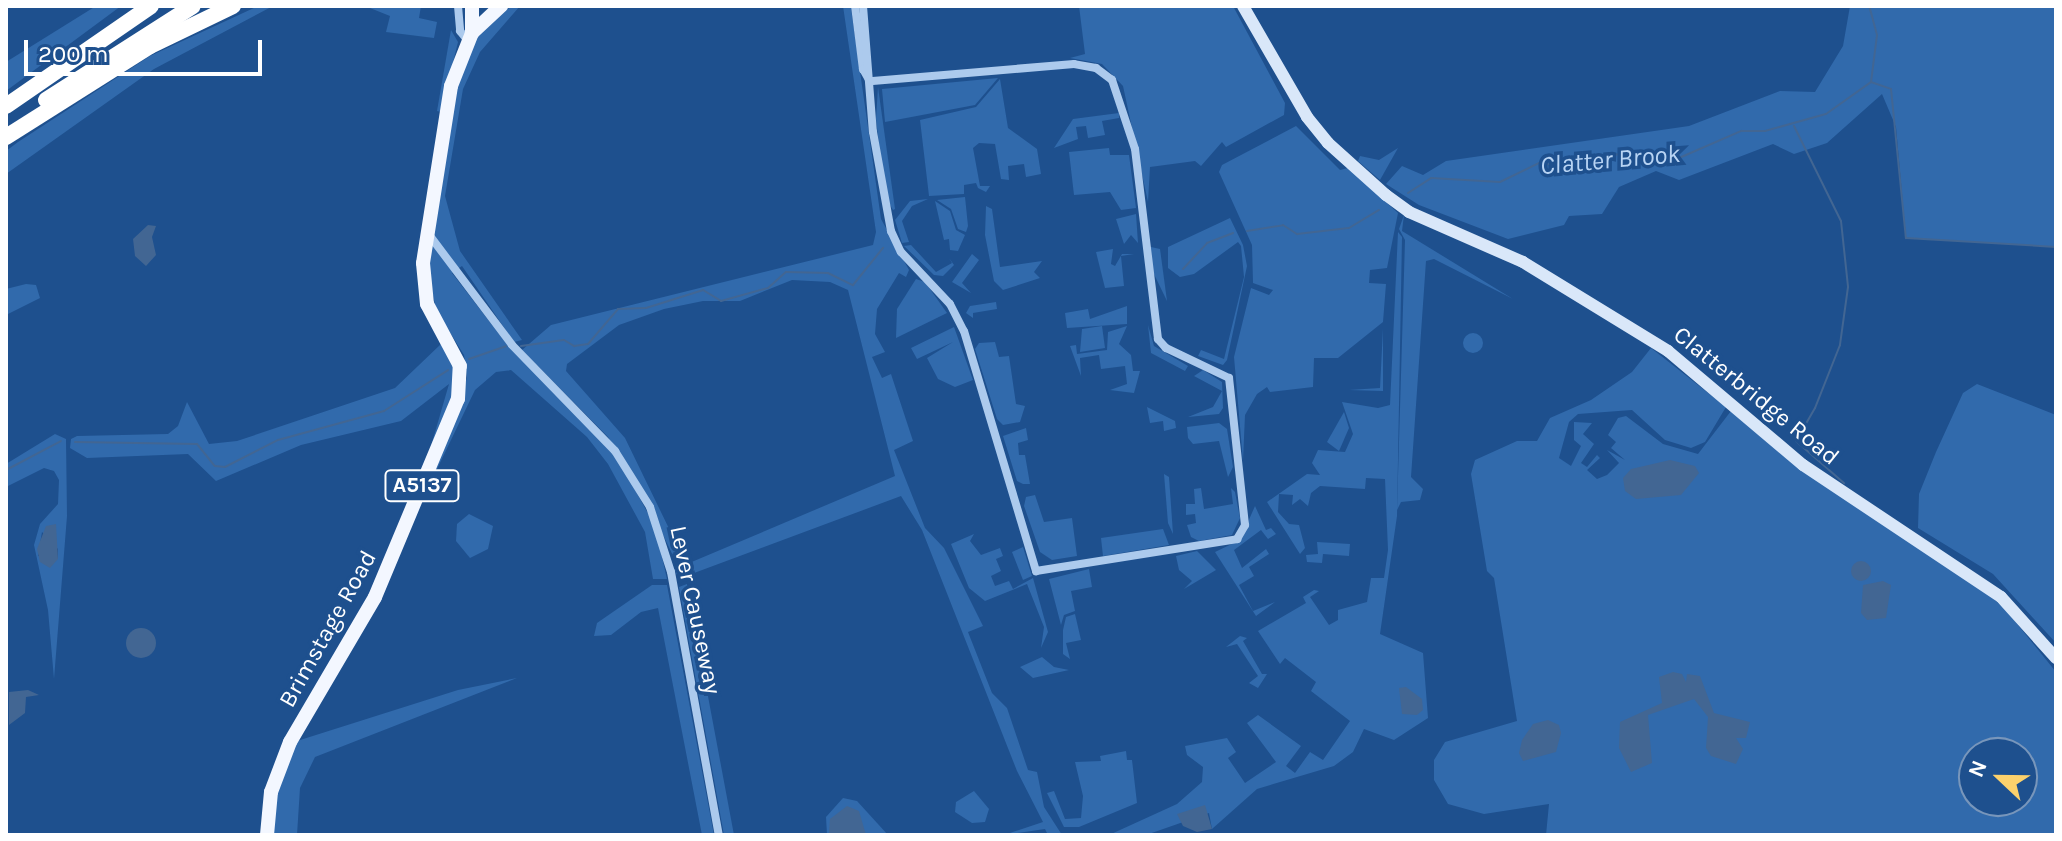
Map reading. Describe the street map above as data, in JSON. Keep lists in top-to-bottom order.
{
  "streets": {
    "main road": ["Clatterbridge Road", "A5137", "Brimstage Road"],
    "street": ["Lever Causeway"]
  },
  "crossings": [
    ["Lever Causeway", "Brimstage Road"]
  ],
  "water": ["Clatter Brook"],
  "scale_bar": "200 m",
  "north": "left"
}
